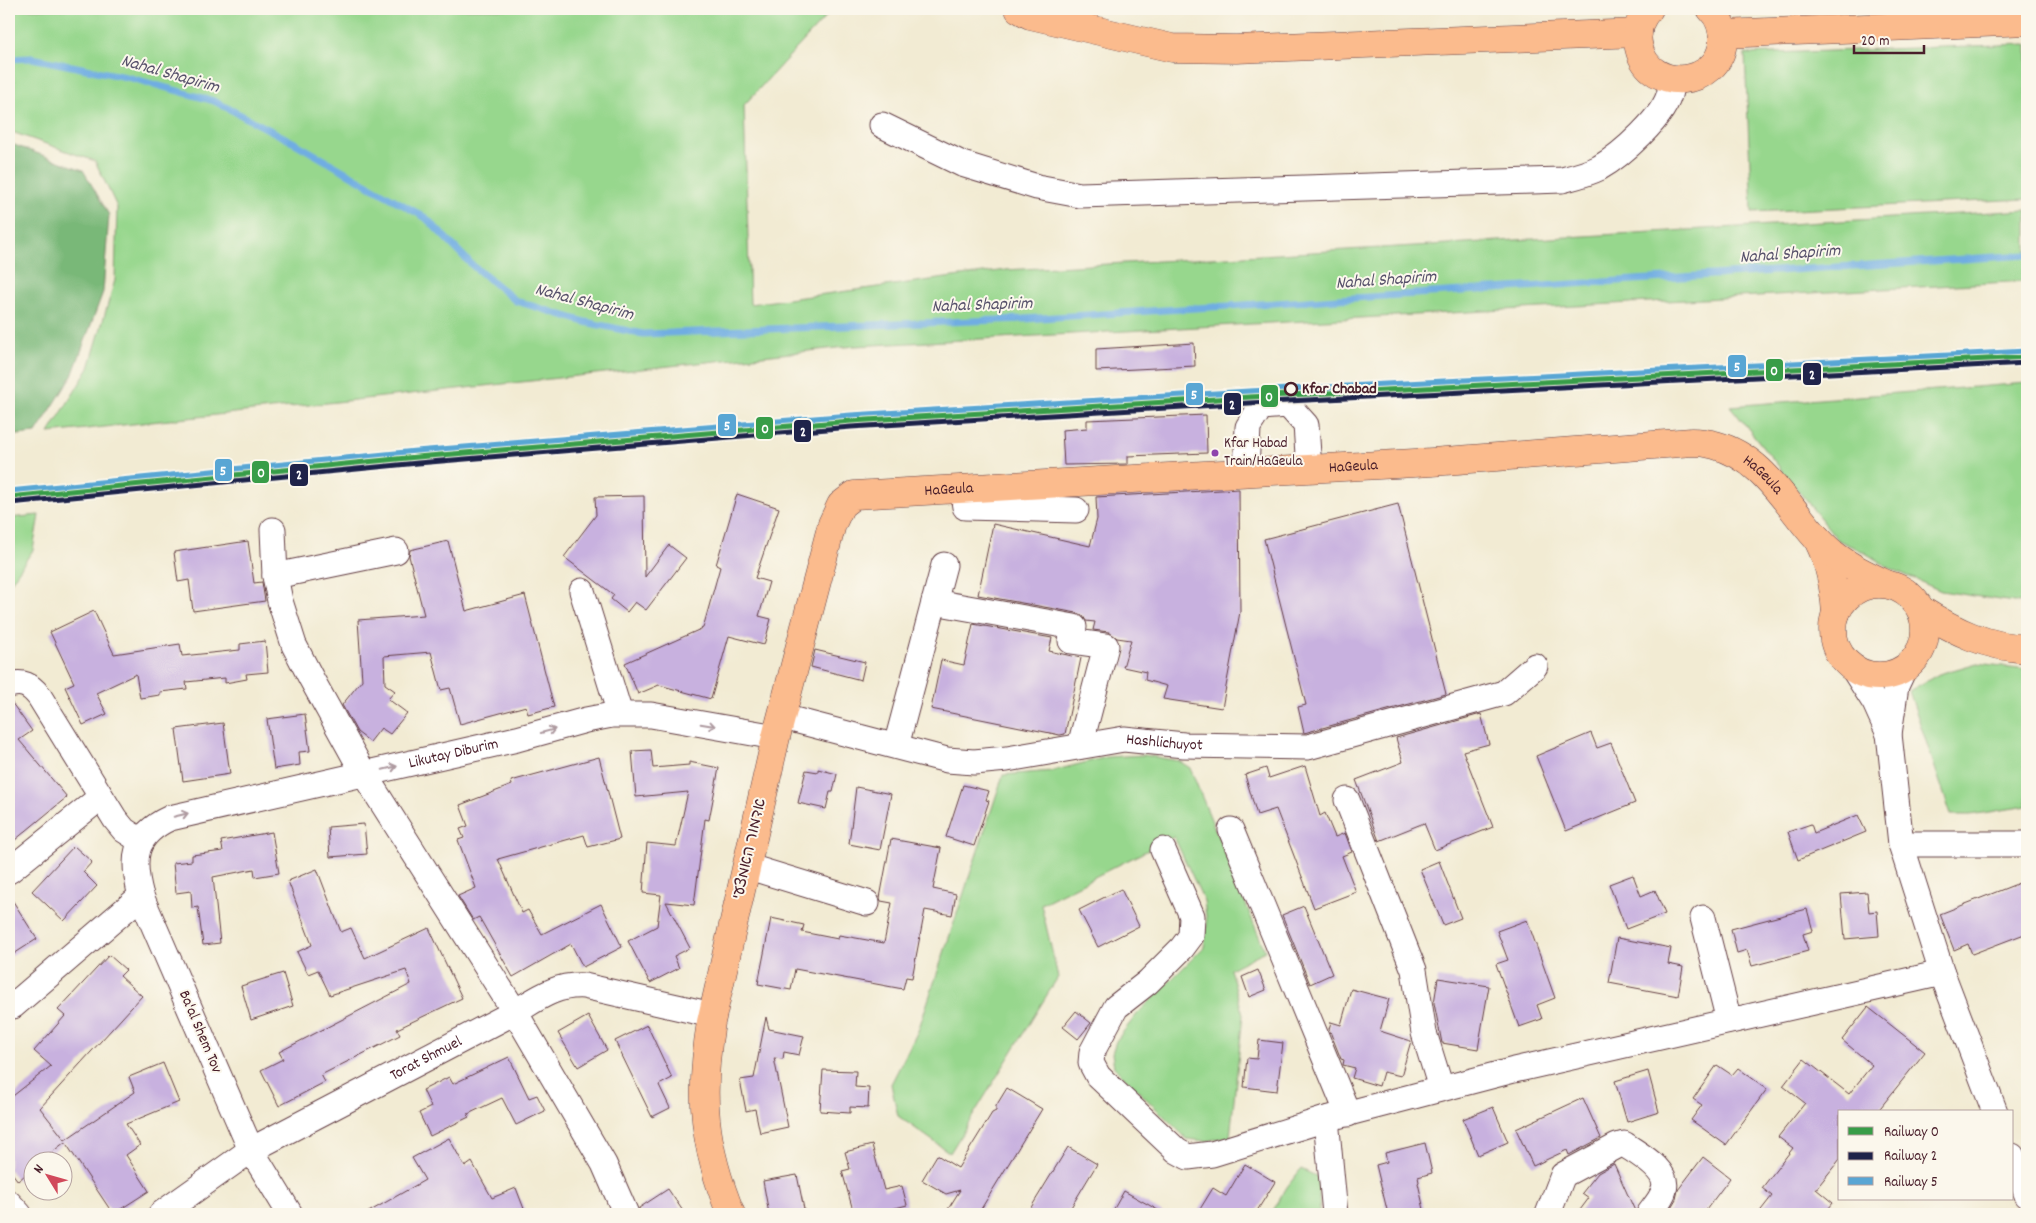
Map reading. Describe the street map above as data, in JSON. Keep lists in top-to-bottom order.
{
  "streets": {
    "main road": ["HaGeula", "אדמור האמצעי"],
    "street": [
      "Hashlichuyot",
      "Likutay Diburim",
      "Ba'al Shem Tov",
      "Torat Shmuel"
    ]
  },
  "crossings": [
    ["HaGeula", "אדמור האמצעי"],
    ["Hashlichuyot", "Likutay Diburim"],
    ["Hashlichuyot", "אדמור האמצעי"],
    ["Likutay Diburim", "אדמור האמצעי"],
    ["Likutay Diburim", "Ba'al Shem Tov"],
    ["אדמור האמצעי", "Torat Shmuel"],
    ["Ba'al Shem Tov", "Torat Shmuel"]
  ],
  "one_way": ["Likutay Diburim"],
  "water": ["Nahal Shapirim"],
  "places": ["Kfar Chabad", "Kfar Habad Train/HaGeula"],
  "lines": ["rail line 5", "rail line 0", "rail line 2"],
  "legend": ["Railway 0", "Railway 2", "Railway 5"],
  "scale_bar": "20 m",
  "north": "top left"
}
